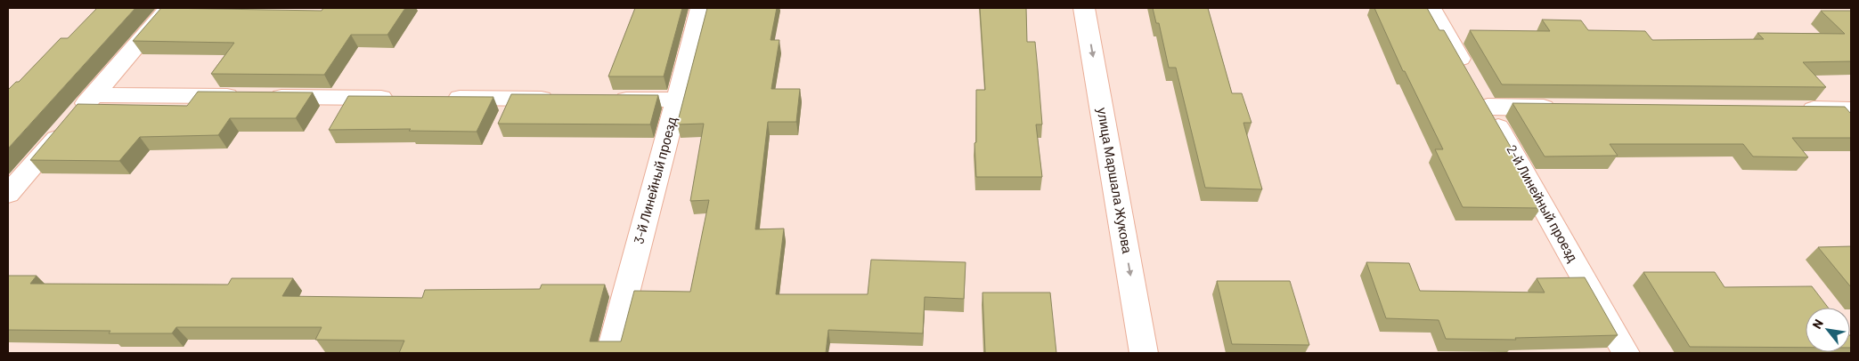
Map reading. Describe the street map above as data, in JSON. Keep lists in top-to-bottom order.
{
  "streets": {
    "street": ["3-й Линейный проезд", "улица Маршала Жукова", "2-й Линейный проезд"]
  },
  "one_way": ["улица Маршала Жукова"],
  "north": "top left"
}
